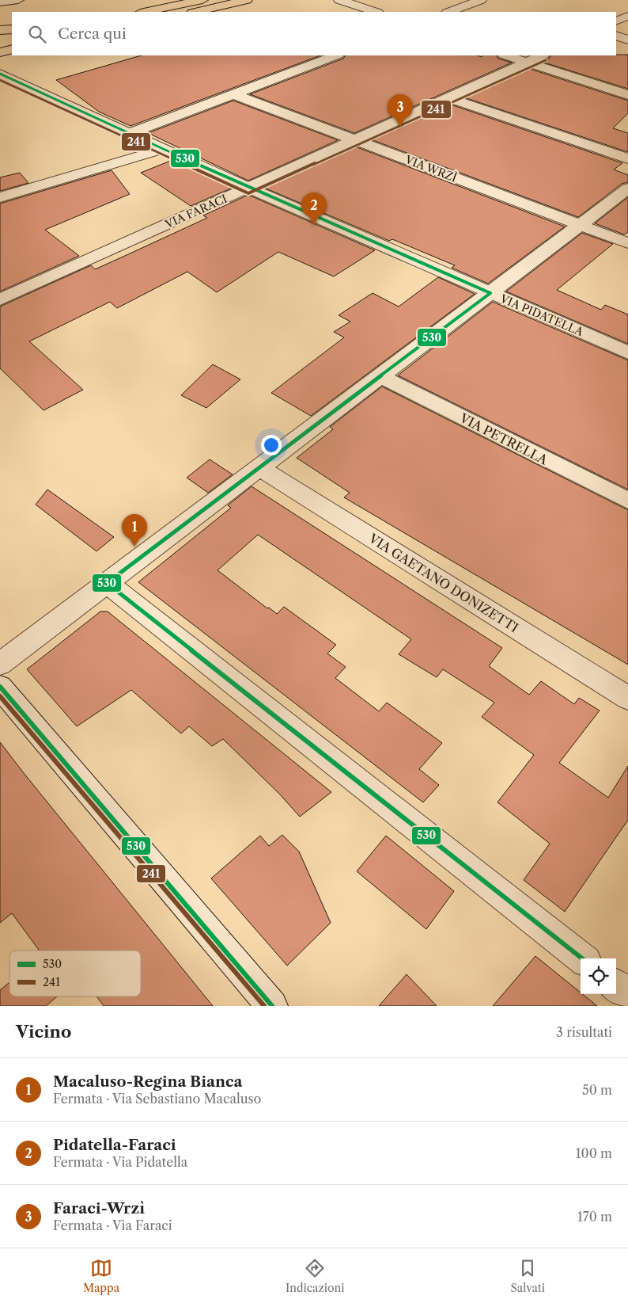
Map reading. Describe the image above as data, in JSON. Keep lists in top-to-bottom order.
{
  "streets": {
    "street": [
      "VIA WRZÌ",
      "VIA FARACI",
      "VIA PIDATELLA",
      "VIA PETRELLA",
      "VIA GAETANO DONIZETTI"
    ]
  },
  "crossings": [
    ["VIA WRZÌ", "VIA FARACI"],
    ["VIA FARACI", "VIA PIDATELLA"]
  ],
  "lines": ["transit line 241", "transit line 530"],
  "legend": ["530", "241"],
  "page": {
    "search": "Cerca qui",
    "pins": ["3", "2", "1"],
    "heading": ["Vicino", "3 risultati"],
    "list": [
      {
        "mark": "1",
        "name": "Macaluso-Regina Bianca",
        "note": "Fermata · Via Sebastiano Macaluso",
        "value": "50 m"
      },
      {
        "mark": "2",
        "name": "Pidatella-Faraci",
        "note": "Fermata · Via Pidatella",
        "value": "100 m"
      },
      {
        "mark": "3",
        "name": "Faraci-Wrzì",
        "note": "Fermata · Via Faraci",
        "value": "170 m"
      }
    ],
    "nav": ["Mappa", "Indicazioni", "Salvati"]
  }
}
